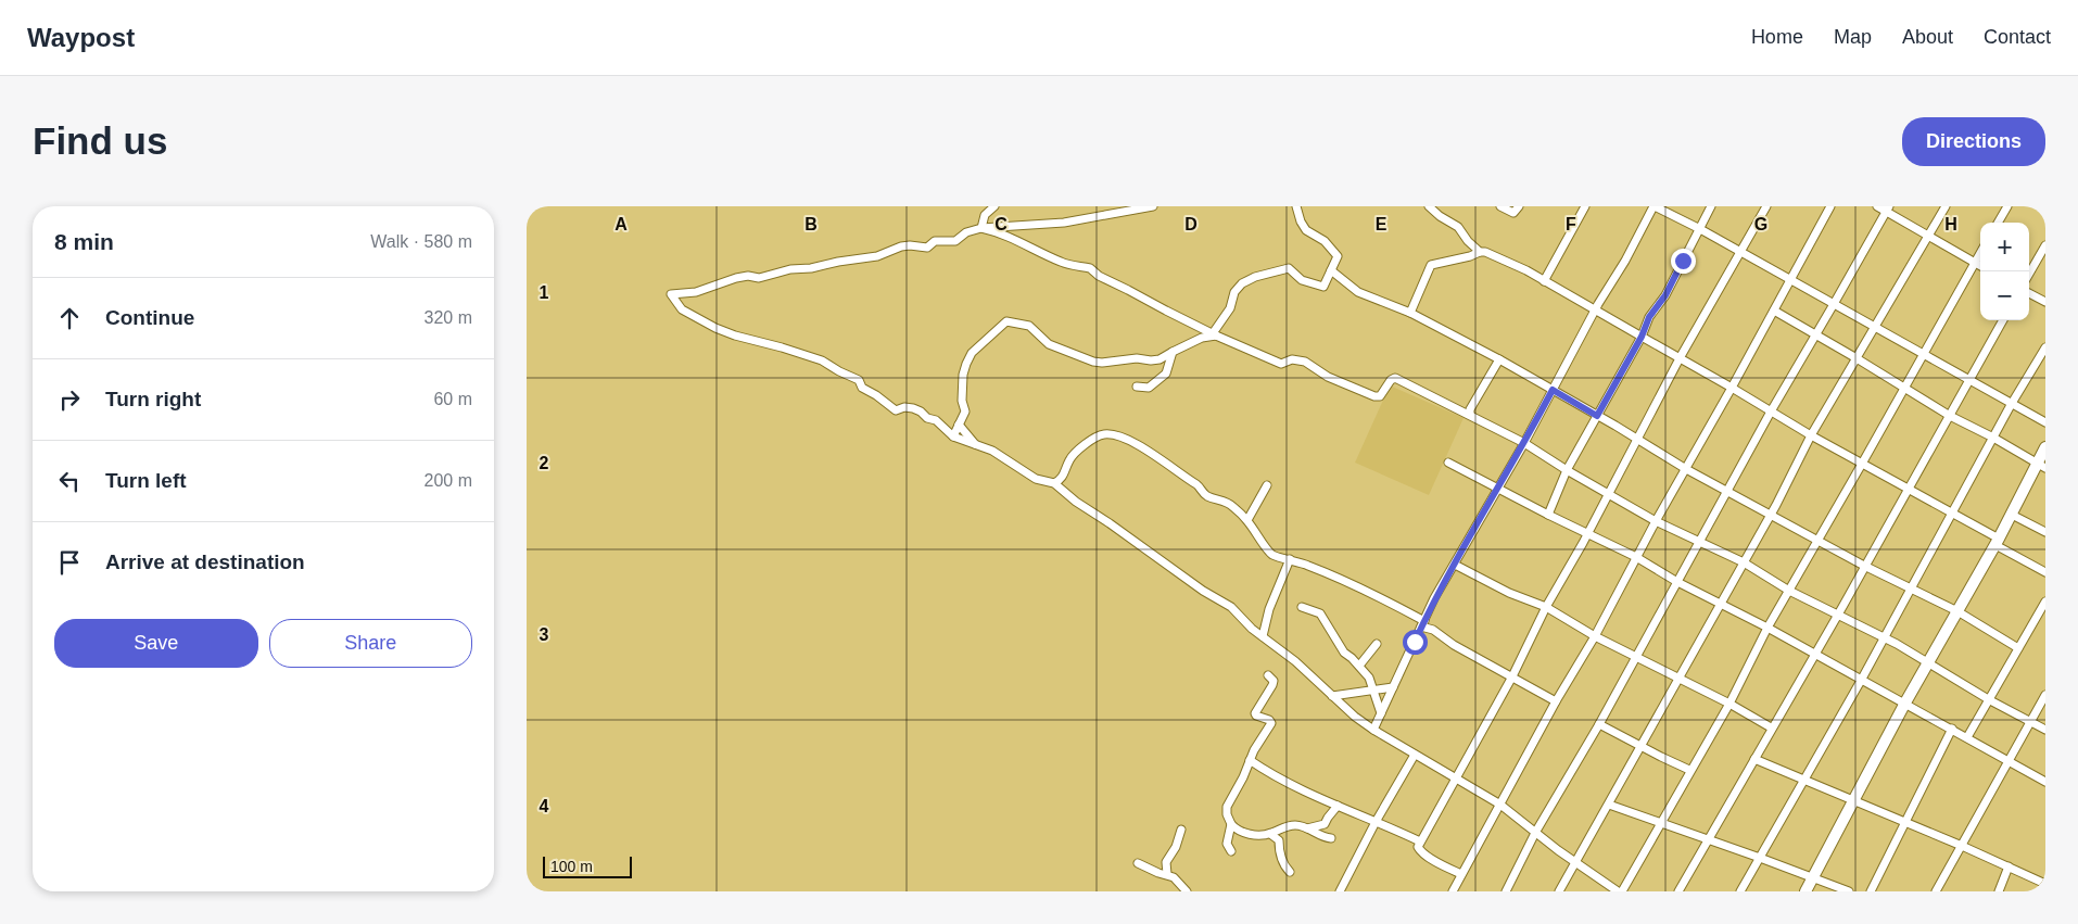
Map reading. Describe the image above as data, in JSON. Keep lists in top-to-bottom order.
{
  "scale_bar": "100 m",
  "page": {
    "header": "Waypost",
    "nav": [
      "Home",
      "Map",
      "About",
      "Contact"
    ],
    "buttons": [
      "Directions",
      ["Save", "Share"]
    ],
    "title": "Find us",
    "heading": ["8 min", "Walk · 580 m"],
    "map_buttons": ["+", "−"],
    "list": [
      ["Continue", "320 m"],
      ["Turn right", "60 m"],
      ["Turn left", "200 m"],
      "Arrive at destination"
    ],
    "scale": "100 m"
  },
  "grid": {
    "columns": [
      "A",
      "B",
      "C",
      "D",
      "E",
      "F",
      "G",
      "H"
    ],
    "rows": [
      "1",
      "2",
      "3",
      "4"
    ]
  }
}
